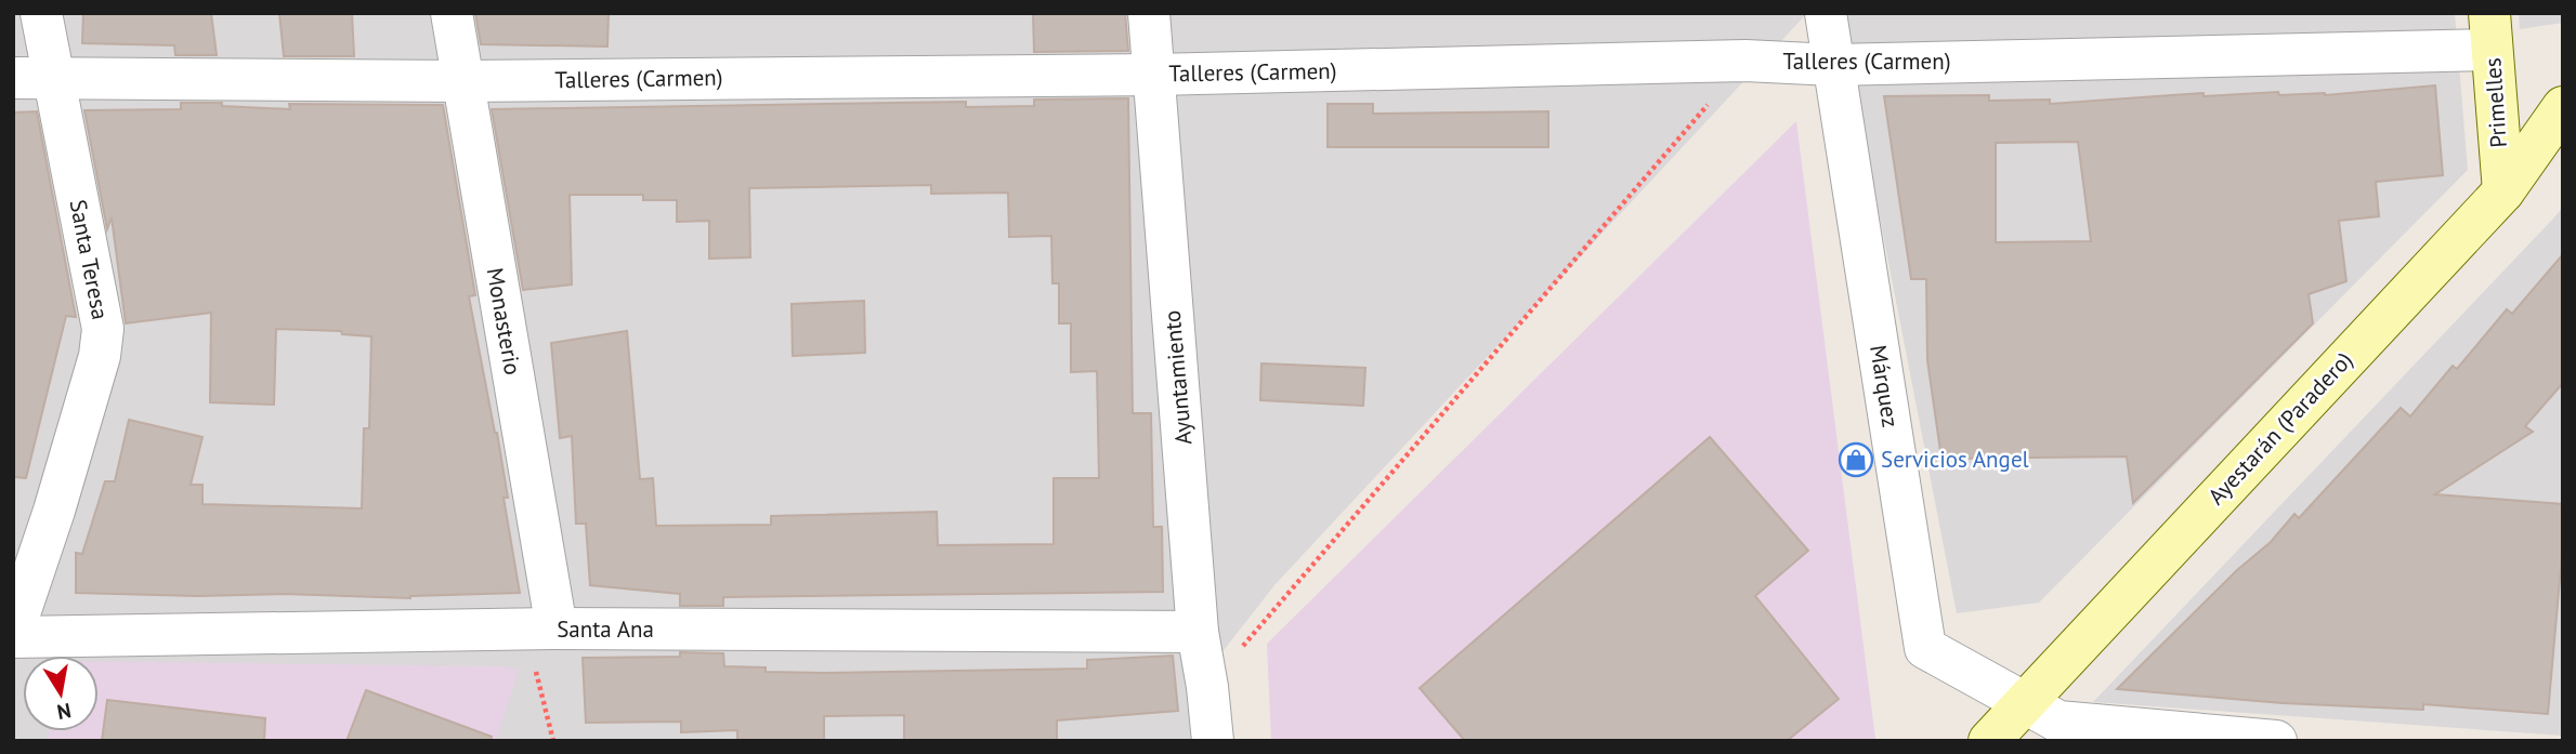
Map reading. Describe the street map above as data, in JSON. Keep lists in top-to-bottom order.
{
  "streets": {
    "main road": ["Primelles", "Ayestarán (Paradero)"],
    "street": [
      "Talleres (Carmen)",
      "Santa Teresa",
      "Monasterio",
      "Ayuntamiento",
      "Márquez",
      "Santa Ana"
    ]
  },
  "crossings": [
    ["Talleres (Carmen)", "Primelles"],
    ["Talleres (Carmen)", "Santa Teresa"],
    ["Talleres (Carmen)", "Monasterio"],
    ["Talleres (Carmen)", "Ayuntamiento"],
    ["Talleres (Carmen)", "Márquez"],
    ["Primelles", "Ayestarán (Paradero)"],
    ["Santa Teresa", "Santa Ana"],
    ["Monasterio", "Santa Ana"],
    ["Ayuntamiento", "Santa Ana"],
    ["Márquez", "Ayestarán (Paradero)"]
  ],
  "places": {
    "shop": ["Servicios Angel"]
  },
  "north": "bottom"
}
